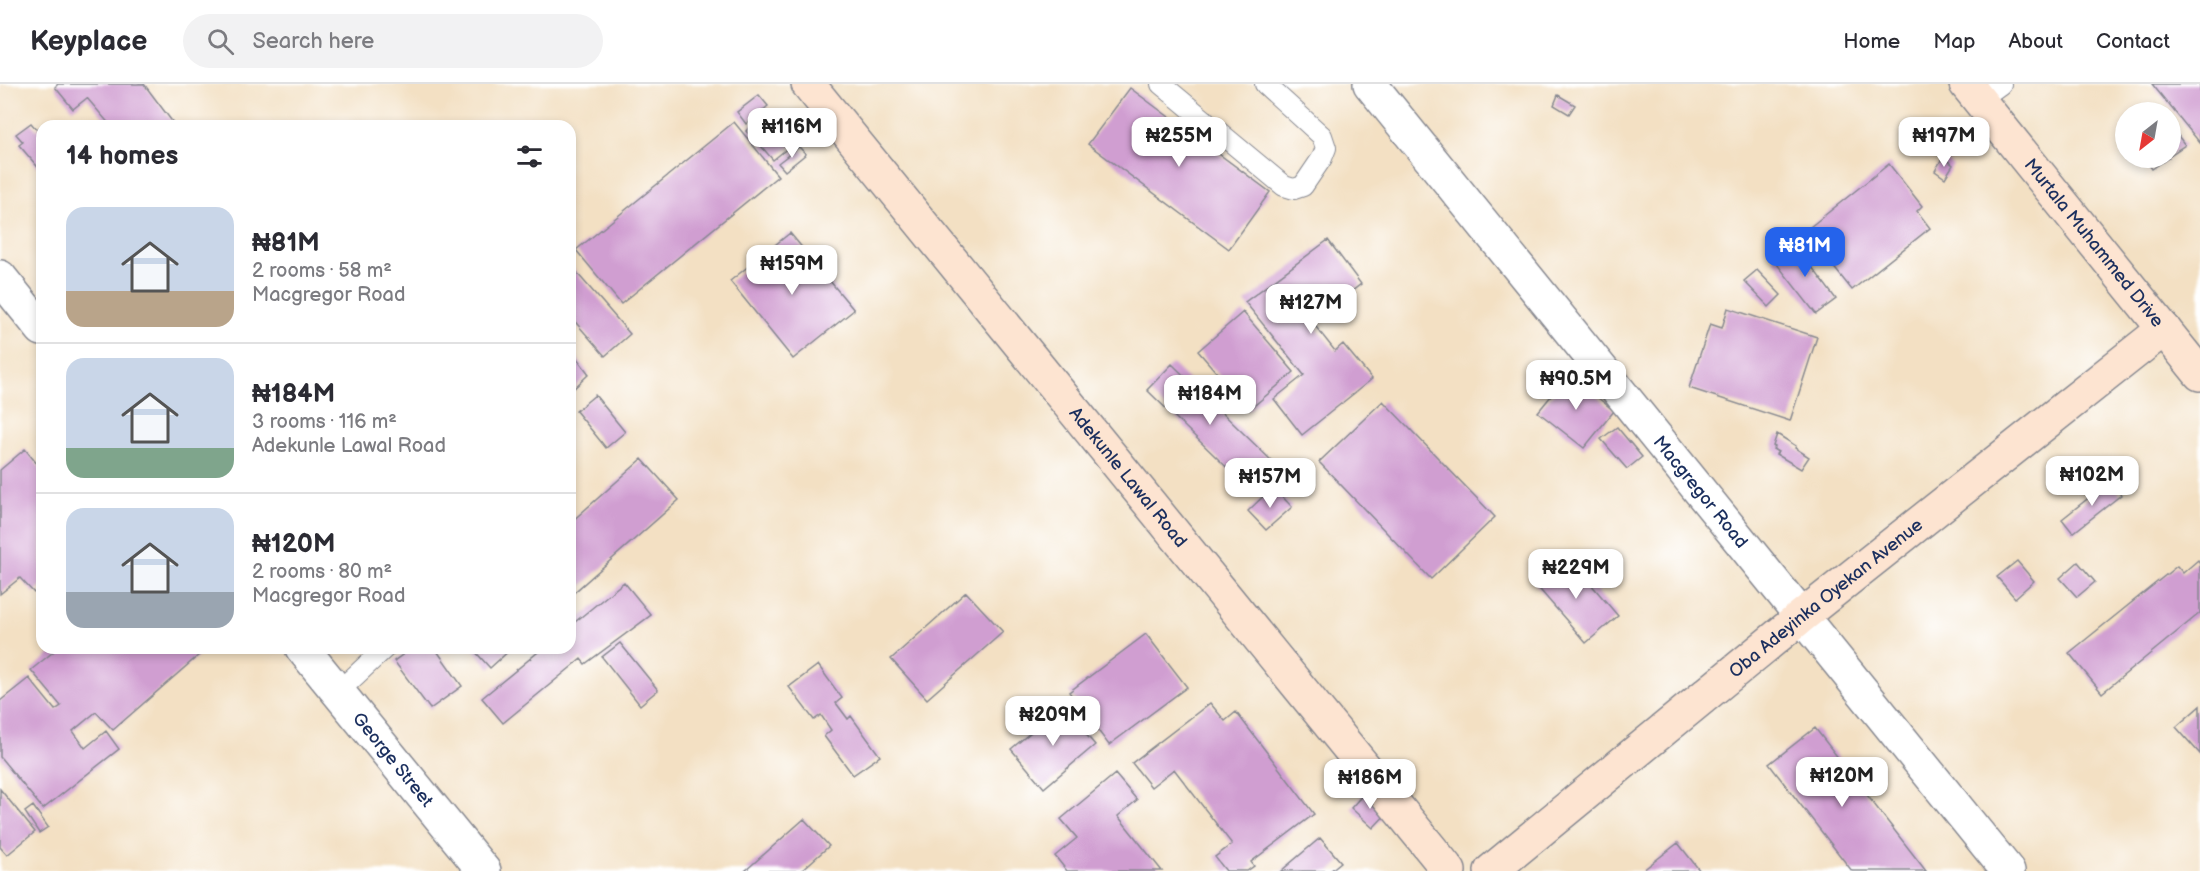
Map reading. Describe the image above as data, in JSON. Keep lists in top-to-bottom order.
{
  "streets": {
    "main road": ["Murtala Muhammed Drive", "Adekunle Lawal Road", "Oba Adeyinka Oyekan Avenue"],
    "street": ["Macgregor Road", "George Street"]
  },
  "crossings": [
    ["Murtala Muhammed Drive", "Oba Adeyinka Oyekan Avenue"],
    ["Macgregor Road", "Oba Adeyinka Oyekan Avenue"]
  ],
  "north": "bottom left",
  "page": {
    "header": "Keyplace",
    "search": "Search here",
    "nav": [
      "Home",
      "Map",
      "About",
      "Contact"
    ],
    "price": [
      "₦116M",
      "₦255M",
      "₦197M",
      "₦81M",
      "₦159M",
      "₦127M",
      "₦90.5M",
      "₦184M",
      "₦102M",
      "₦157M",
      "₦229M",
      "₦209M",
      "₦120M",
      "₦186M"
    ],
    "heading": "14 homes",
    "list": [
      {
        "name": "₦81M",
        "note": "2 rooms · 58 m² · Macgregor Road"
      },
      {
        "name": "₦184M",
        "note": "3 rooms · 116 m² · Adekunle Lawal Road"
      },
      {
        "name": "₦120M",
        "note": "2 rooms · 80 m² · Macgregor Road"
      }
    ]
  }
}
